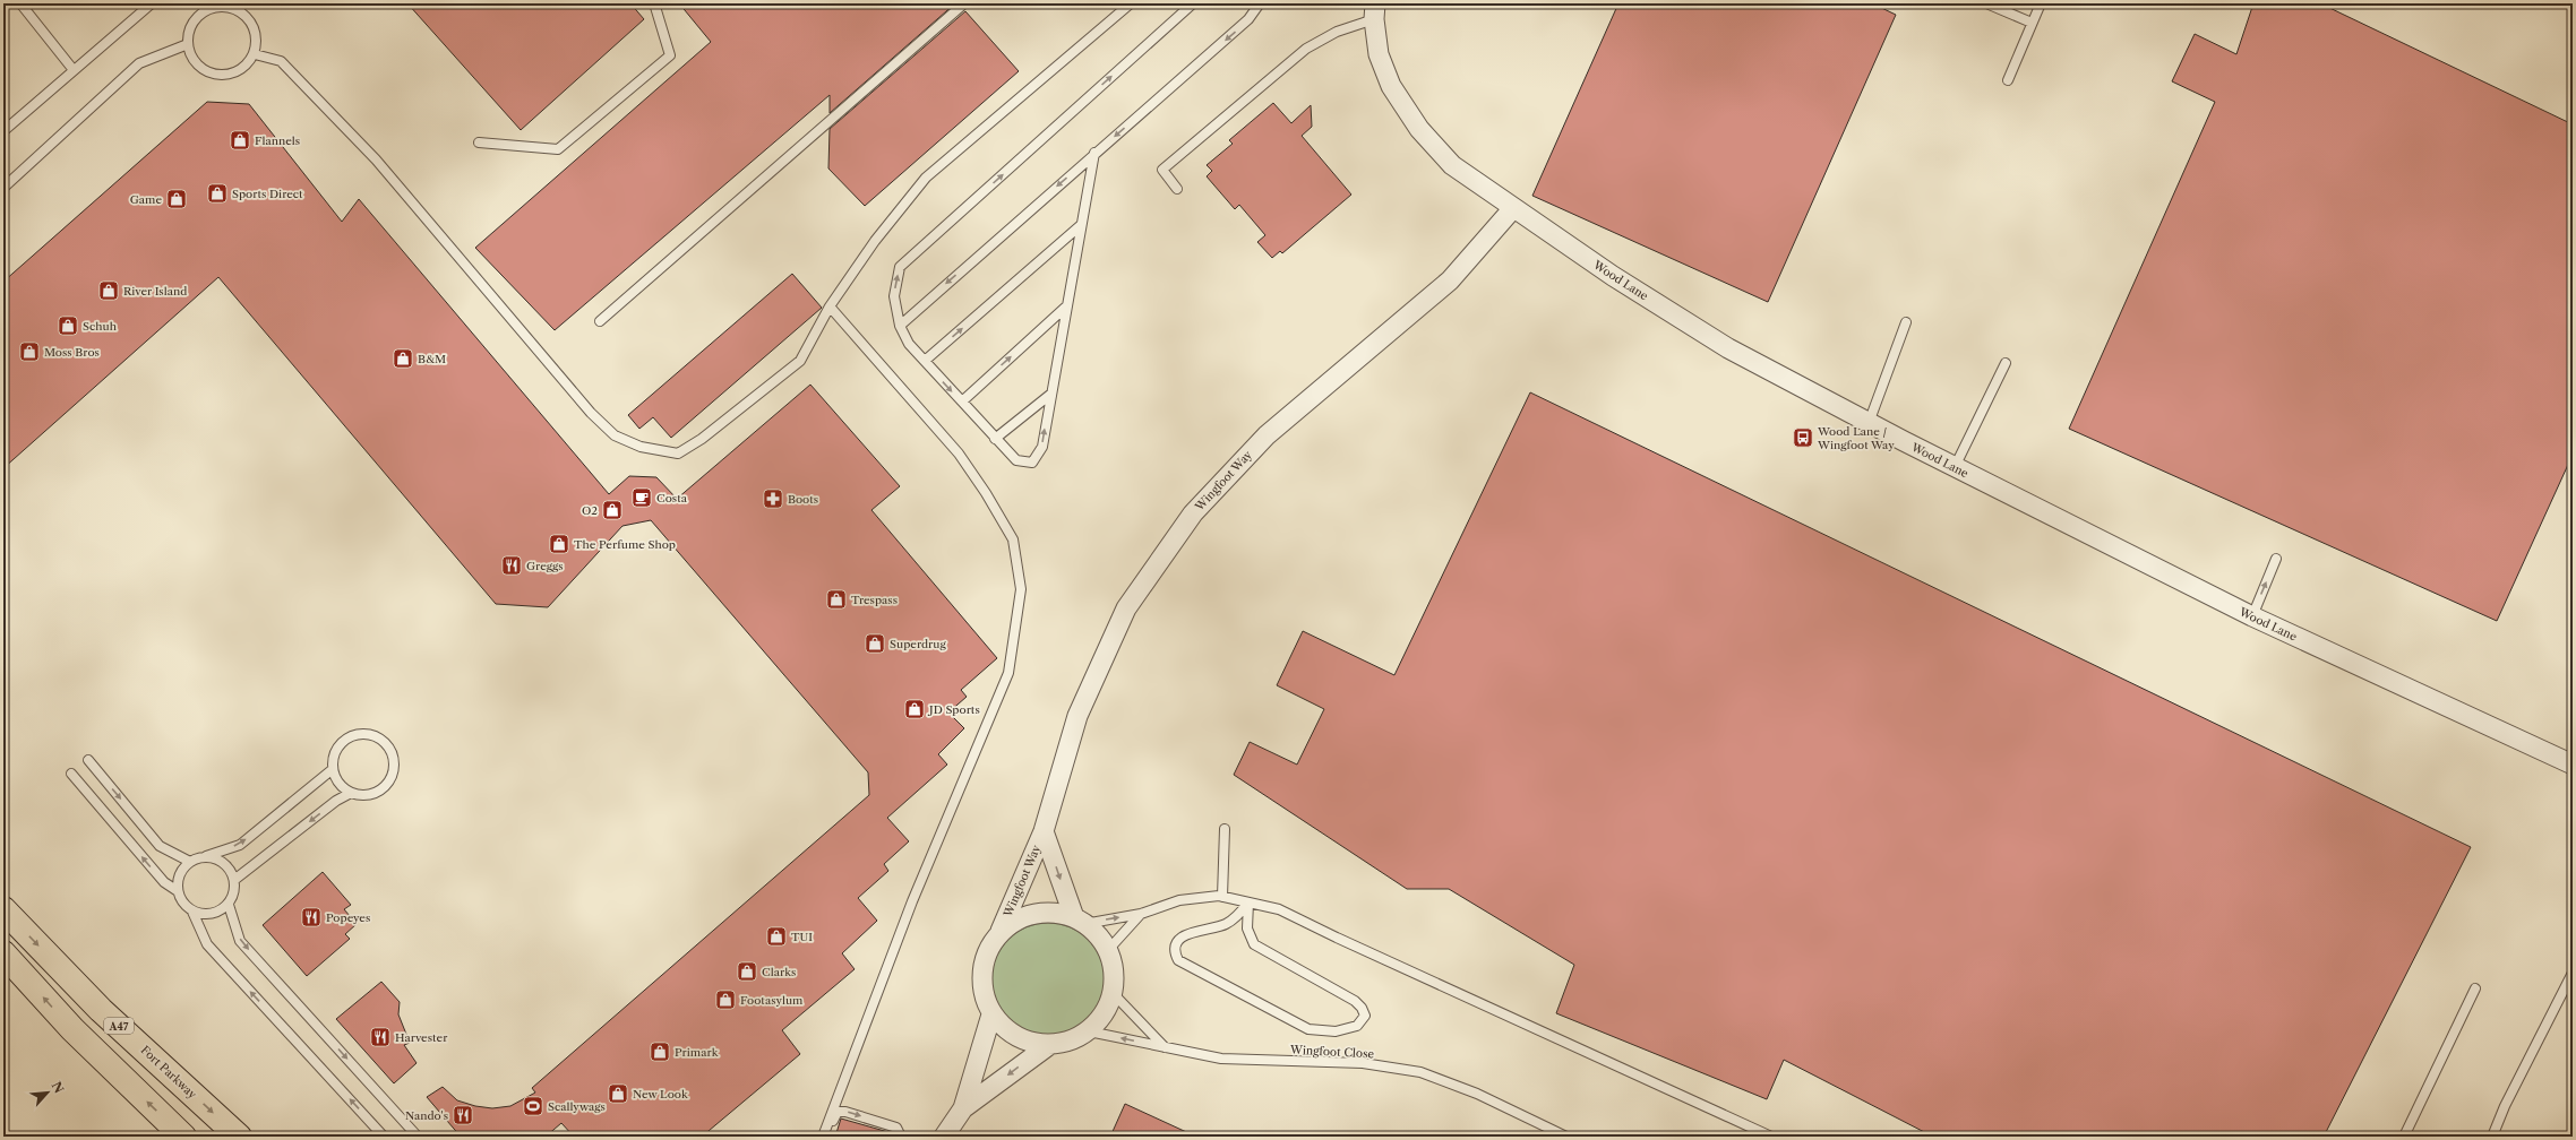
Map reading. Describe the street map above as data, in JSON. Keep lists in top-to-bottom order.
{
  "streets": {
    "main road": ["A47", "Fort Parkway"],
    "street": ["Wood Lane", "Wingfoot Way"],
    "lane": ["Wingfoot Close"]
  },
  "crossings": [
    ["Wood Lane", "Wingfoot Way"],
    ["Wingfoot Way", "Wingfoot Close"]
  ],
  "places": {
    "shop": [
      "Flannels",
      "Sports Direct",
      "Game",
      "River Island",
      "Schuh",
      "Moss Bros",
      "B&M",
      "O2",
      "The Perfume Shop",
      "Trespass",
      "Superdrug",
      "JD Sports",
      "TUI",
      "Clarks",
      "Footasylum",
      "Primark",
      "New Look"
    ],
    "bus stop": ["Wood Lane / Wingfoot Way"],
    "cafe": ["Costa"],
    "pharmacy": ["Boots"],
    "restaurant": [
      "Greggs",
      "Popeyes",
      "Harvester",
      "Nando's"
    ],
    "sports": ["Scallywags"]
  },
  "north": "top right"
}
